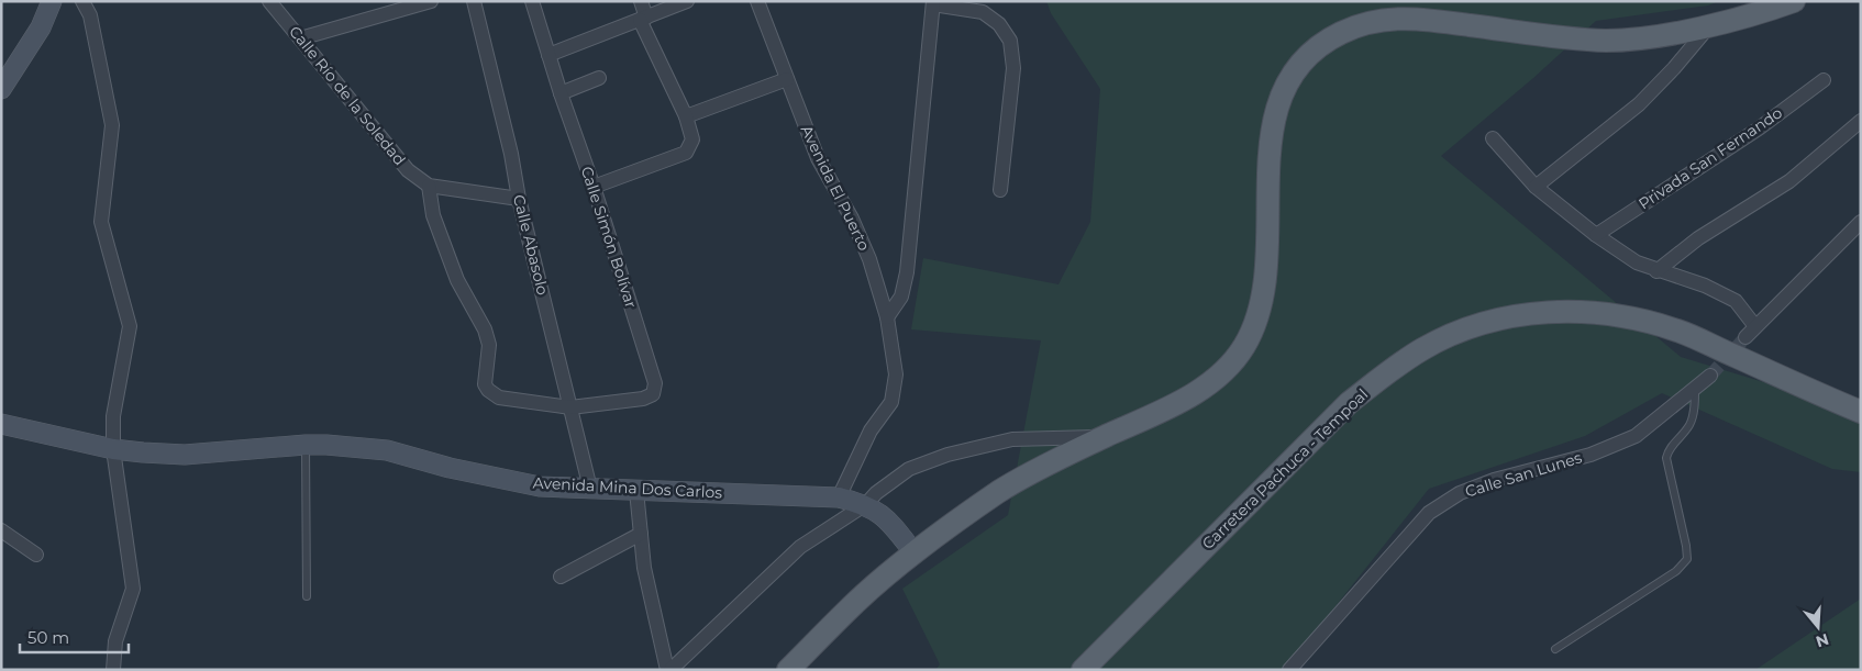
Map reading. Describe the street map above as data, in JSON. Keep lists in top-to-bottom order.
{
  "streets": {
    "main road": ["Carretera Pachuca - Tempoal"],
    "street": [
      "Calle Río de la Soledad",
      "Privada San Fernando",
      "Avenida El Puerto",
      "Calle Simón Bolívar",
      "Calle Abasolo",
      "Calle San Lunes",
      "Avenida Mina Dos Carlos"
    ]
  },
  "crossings": [
    ["Calle Río de la Soledad", "Calle Simón Bolívar"],
    ["Avenida El Puerto", "Avenida Mina Dos Carlos"],
    ["Calle Simón Bolívar", "Calle Abasolo"],
    ["Calle Abasolo", "Avenida Mina Dos Carlos"]
  ],
  "scale_bar": "50 m",
  "north": "bottom"
}
